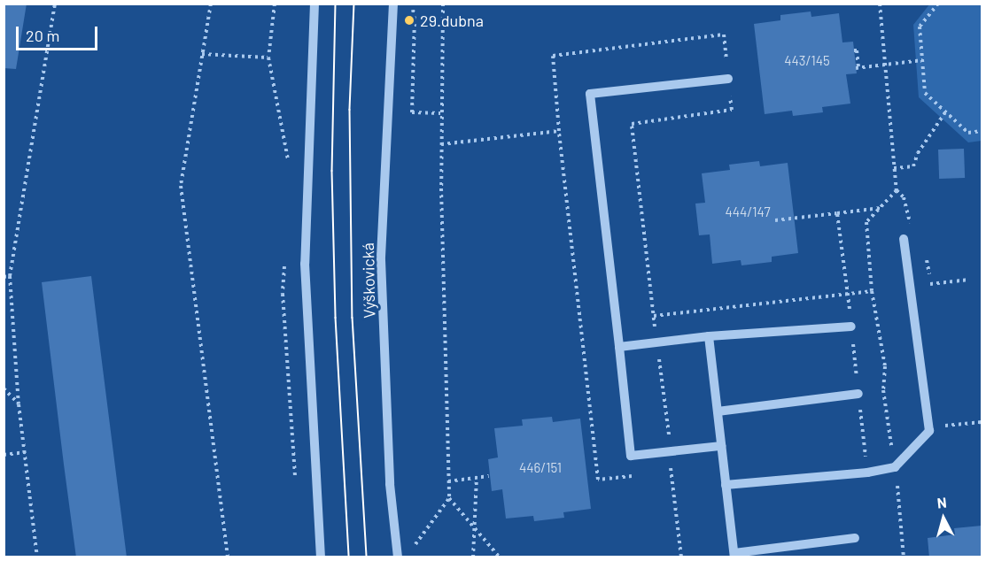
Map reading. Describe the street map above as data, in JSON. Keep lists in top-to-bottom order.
{
  "streets": {
    "street": ["Výškovická"]
  },
  "places": ["29.dubna"],
  "house_numbers": ["443/145", "444/147", "446/151"],
  "scale_bar": "20 m",
  "north": "top"
}
